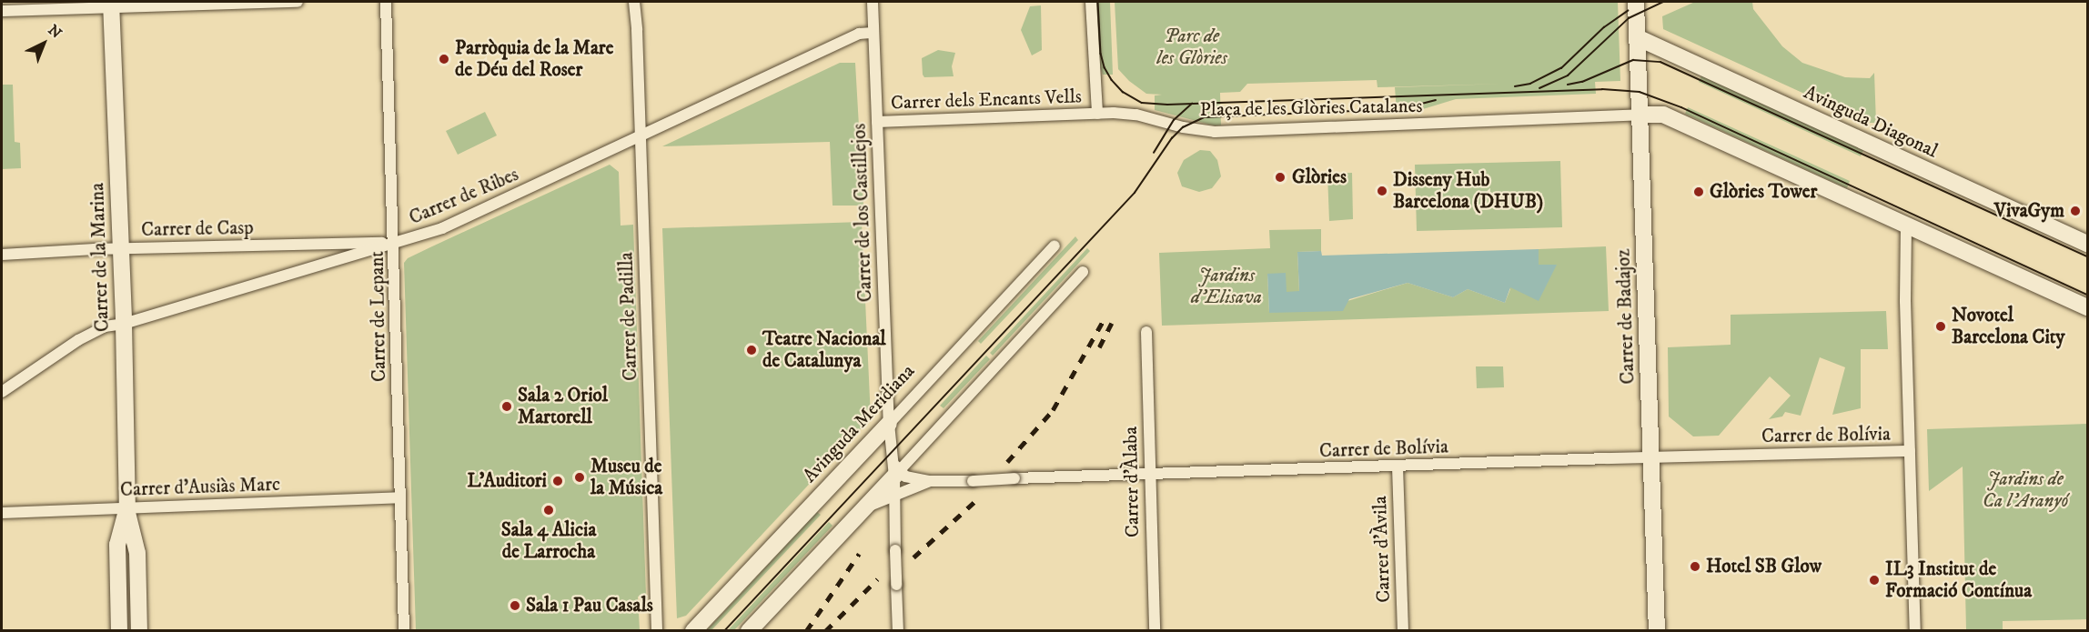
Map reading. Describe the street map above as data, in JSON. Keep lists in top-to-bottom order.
{
  "streets": {
    "street": [
      "Carrer dels Encants Vells",
      "Plaça de les Glòries Catalanes",
      "Avinguda Diagonal",
      "Carrer de Ribes",
      "Carrer de los Castillejos",
      "Carrer de Casp",
      "Carrer de la Marina",
      "Carrer de Lepant",
      "Carrer de Padilla",
      "Carrer de Badajoz",
      "Avinguda Meridiana",
      "Carrer de Bolívia",
      "Carrer d'Àlaba",
      "Carrer d'Ausiàs Marc",
      "Carrer d'Àvila"
    ]
  },
  "crossings": [
    ["Carrer dels Encants Vells", "Plaça de les Glòries Catalanes"],
    ["Carrer dels Encants Vells", "Carrer de los Castillejos"],
    ["Plaça de les Glòries Catalanes", "Carrer de Badajoz"],
    ["Avinguda Diagonal", "Carrer de Badajoz"],
    ["Carrer de Ribes", "Carrer de los Castillejos"],
    ["Carrer de Ribes", "Carrer de Casp"],
    ["Carrer de Ribes", "Carrer de la Marina"],
    ["Carrer de Ribes", "Carrer de Lepant"],
    ["Carrer de Ribes", "Carrer de Padilla"],
    ["Carrer de los Castillejos", "Avinguda Meridiana"],
    ["Carrer de los Castillejos", "Carrer de Bolívia"],
    ["Carrer de Casp", "Carrer de la Marina"],
    ["Carrer de Casp", "Carrer de Lepant"],
    ["Carrer de la Marina", "Carrer d'Ausiàs Marc"],
    ["Carrer de Lepant", "Carrer d'Ausiàs Marc"],
    ["Carrer de Badajoz", "Carrer de Bolívia"],
    ["Carrer de Bolívia", "Carrer d'Àlaba"],
    ["Carrer de Bolívia", "Carrer d'Àvila"]
  ],
  "parks": ["Parc de les Glòries", "Jardins d'Elisava", "Jardins de Ca l'Aranyó"],
  "places": [
    "Parròquia de la Mare de Déu del Roser",
    "Glòries",
    "Disseny Hub Barcelona (DHUB)",
    "Glòries Tower",
    "VivaGym",
    "Novotel Barcelona City",
    "Teatre Nacional de Catalunya",
    "Sala 2 Oriol Martorell",
    "Museu de la Música",
    "L'Auditori",
    "Sala 4 Alicia de Larrocha",
    "Hotel SB Glow",
    "IL3 Institut de Formació Contínua",
    "Sala 1 Pau Casals"
  ],
  "north": "top right"
}
